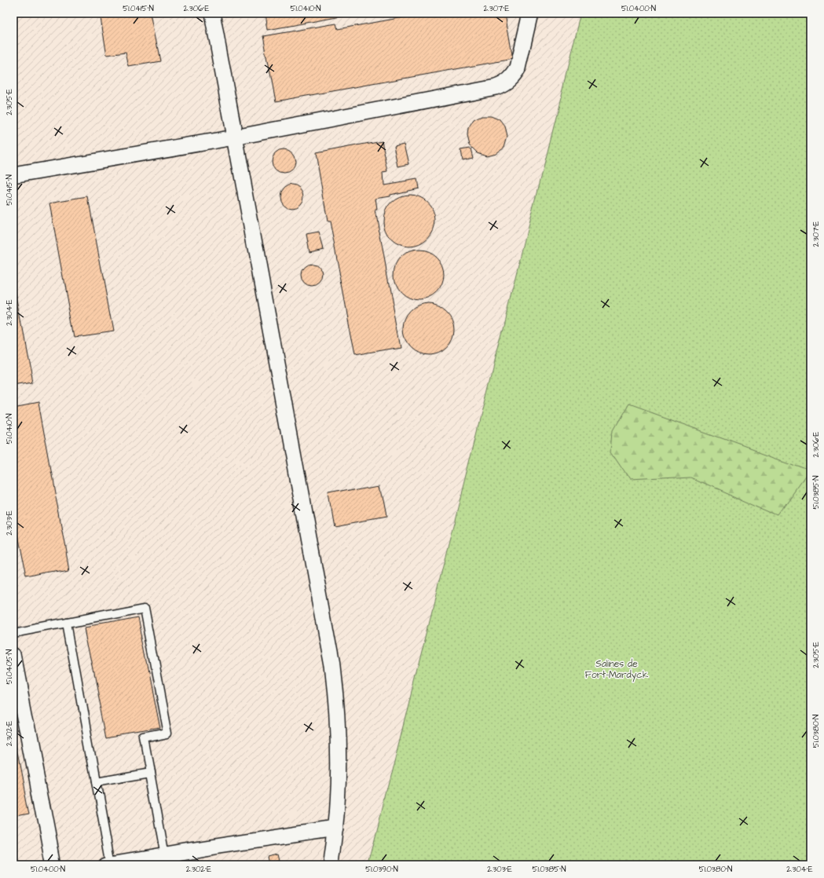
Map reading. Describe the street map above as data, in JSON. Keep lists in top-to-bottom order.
{
  "parks": ["Salines de Fort-Mardyck"],
  "coordinates": [
    "51.0415°N",
    "2.306°E",
    "51.0410°N",
    "2.307°E",
    "51.0400°N",
    "2.305°E",
    "2.304°E",
    "51.0385°N",
    "2.303°E",
    "51.0405°N",
    "51.0380°N",
    "2.302°E",
    "51.0390°N"
  ]
}
